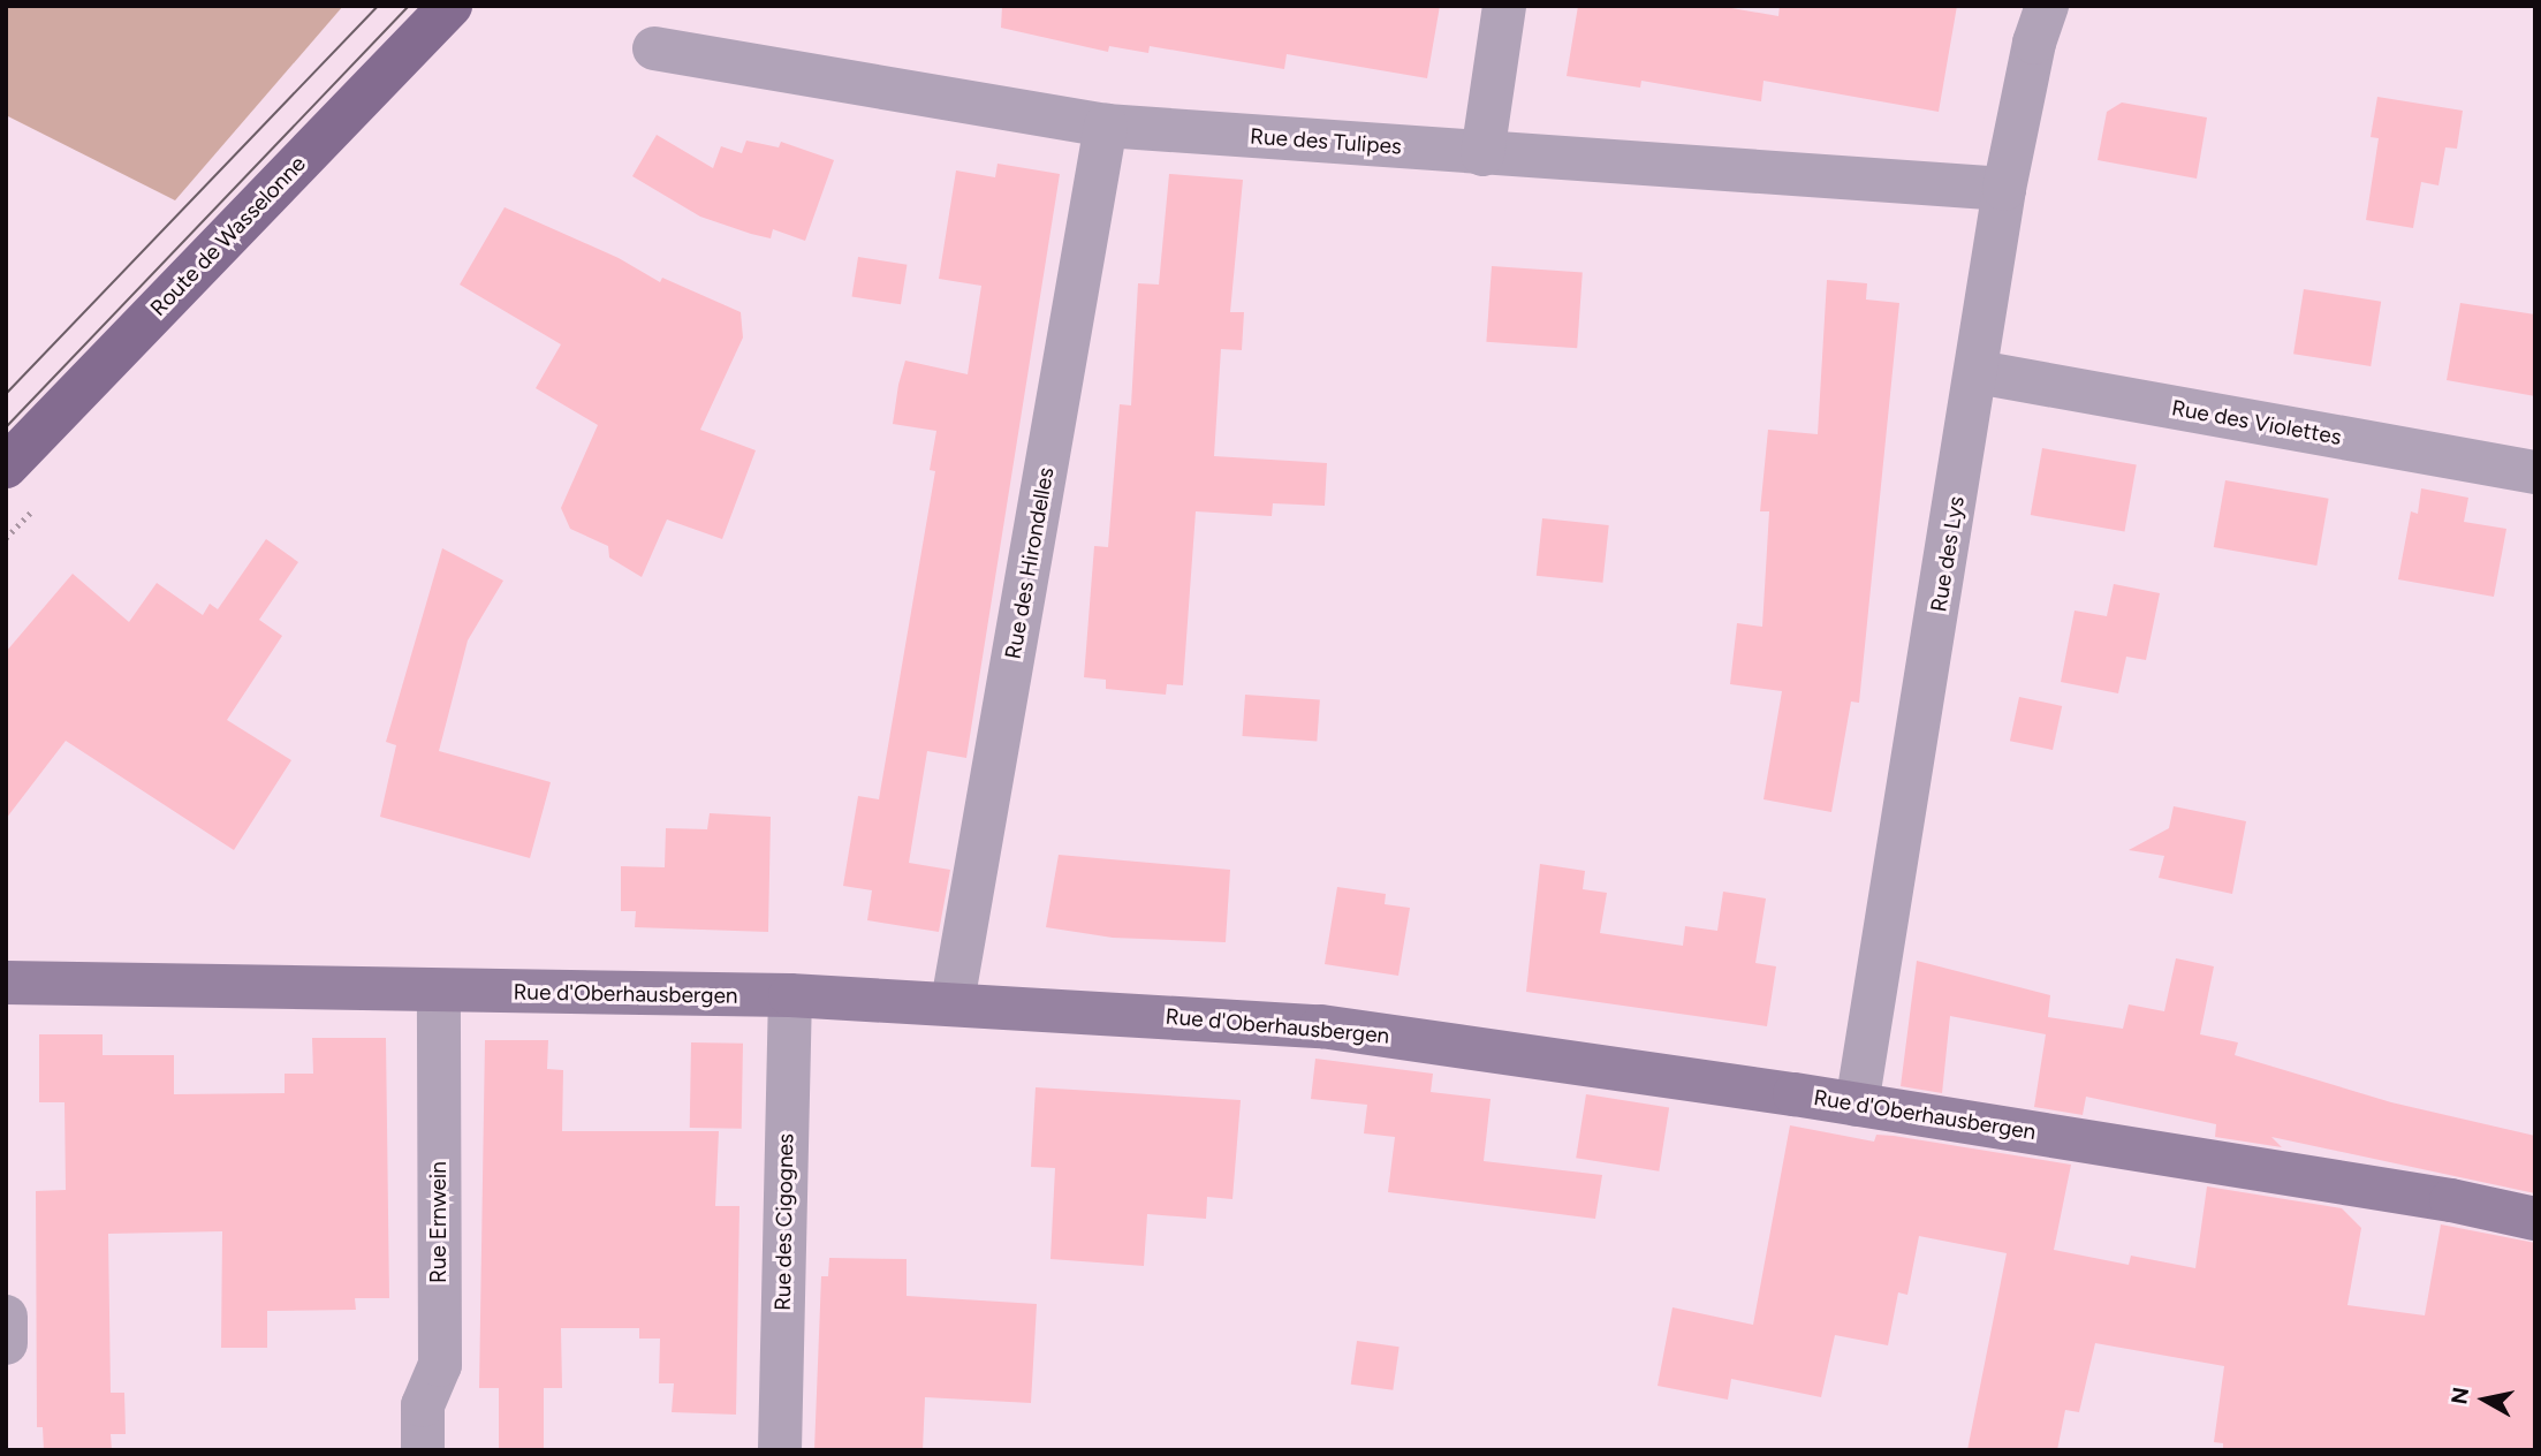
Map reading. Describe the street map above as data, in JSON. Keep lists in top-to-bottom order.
{
  "streets": {
    "main road": ["Route de Wasselonne"],
    "street": [
      "Rue des Tulipes",
      "Rue des Violettes",
      "Rue des Lys",
      "Rue des Hirondelles",
      "Rue d'Oberhausbergen",
      "Rue Ernwein",
      "Rue des Cigognes"
    ]
  },
  "crossings": [
    ["Rue des Tulipes", "Rue des Lys"],
    ["Rue des Tulipes", "Rue des Hirondelles"],
    ["Rue des Violettes", "Rue des Lys"],
    ["Rue des Lys", "Rue d'Oberhausbergen"],
    ["Rue des Hirondelles", "Rue d'Oberhausbergen"],
    ["Rue d'Oberhausbergen", "Rue Ernwein"],
    ["Rue d'Oberhausbergen", "Rue des Cigognes"]
  ],
  "north": "left"
}
